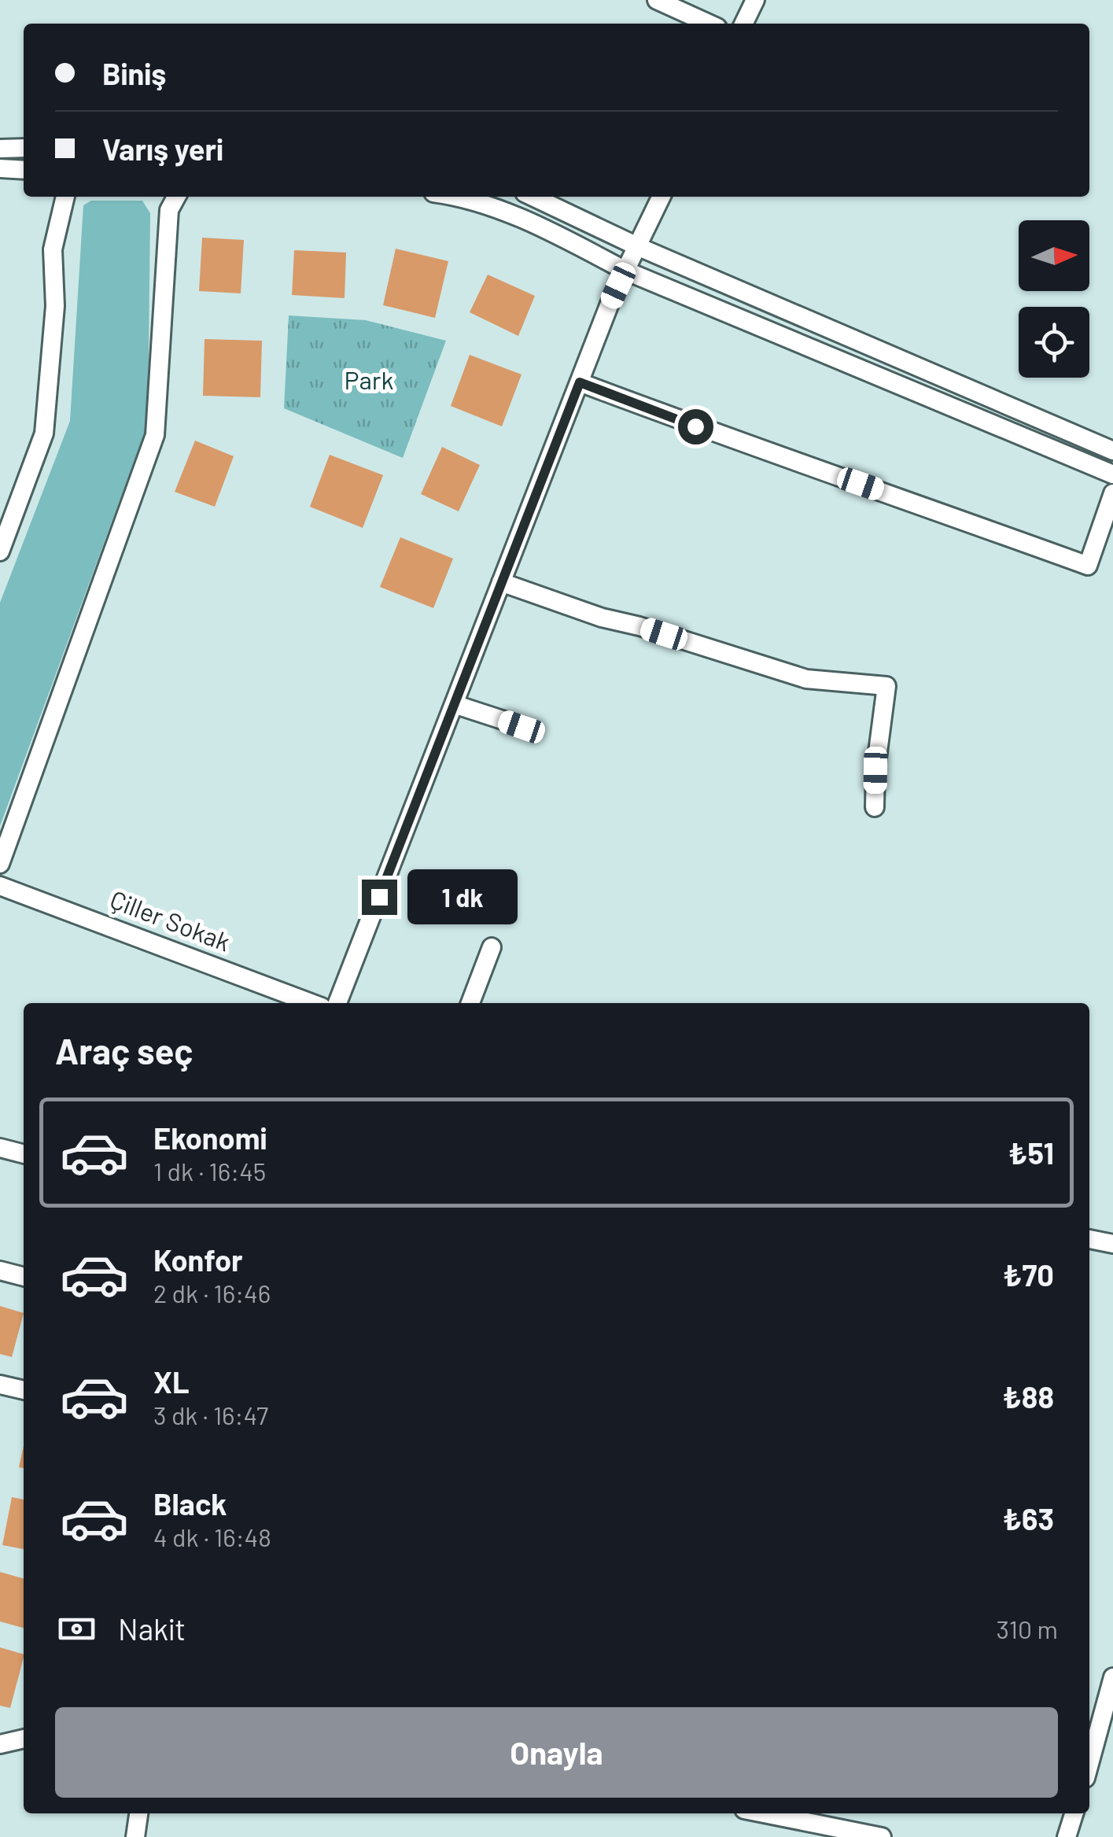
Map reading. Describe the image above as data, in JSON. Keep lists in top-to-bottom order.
{
  "streets": {
    "street": ["Çiller Sokak"]
  },
  "parks": ["Park"],
  "north": "right",
  "page": {
    "banner": ["Biniş", "Varış yeri"],
    "bubble": "1 dk",
    "heading": "Araç seç",
    "list": [
      {
        "name": "Ekonomi",
        "note": "1 dk · 16:45",
        "value": "₺51"
      },
      {
        "name": "Konfor",
        "note": "2 dk · 16:46",
        "value": "₺70"
      },
      {
        "name": "XL",
        "note": "3 dk · 16:47",
        "value": "₺88"
      },
      {
        "name": "Black",
        "note": "4 dk · 16:48",
        "value": "₺63"
      }
    ],
    "pay": ["Nakit", "310 m"],
    "buttons": "Onayla"
  }
}
